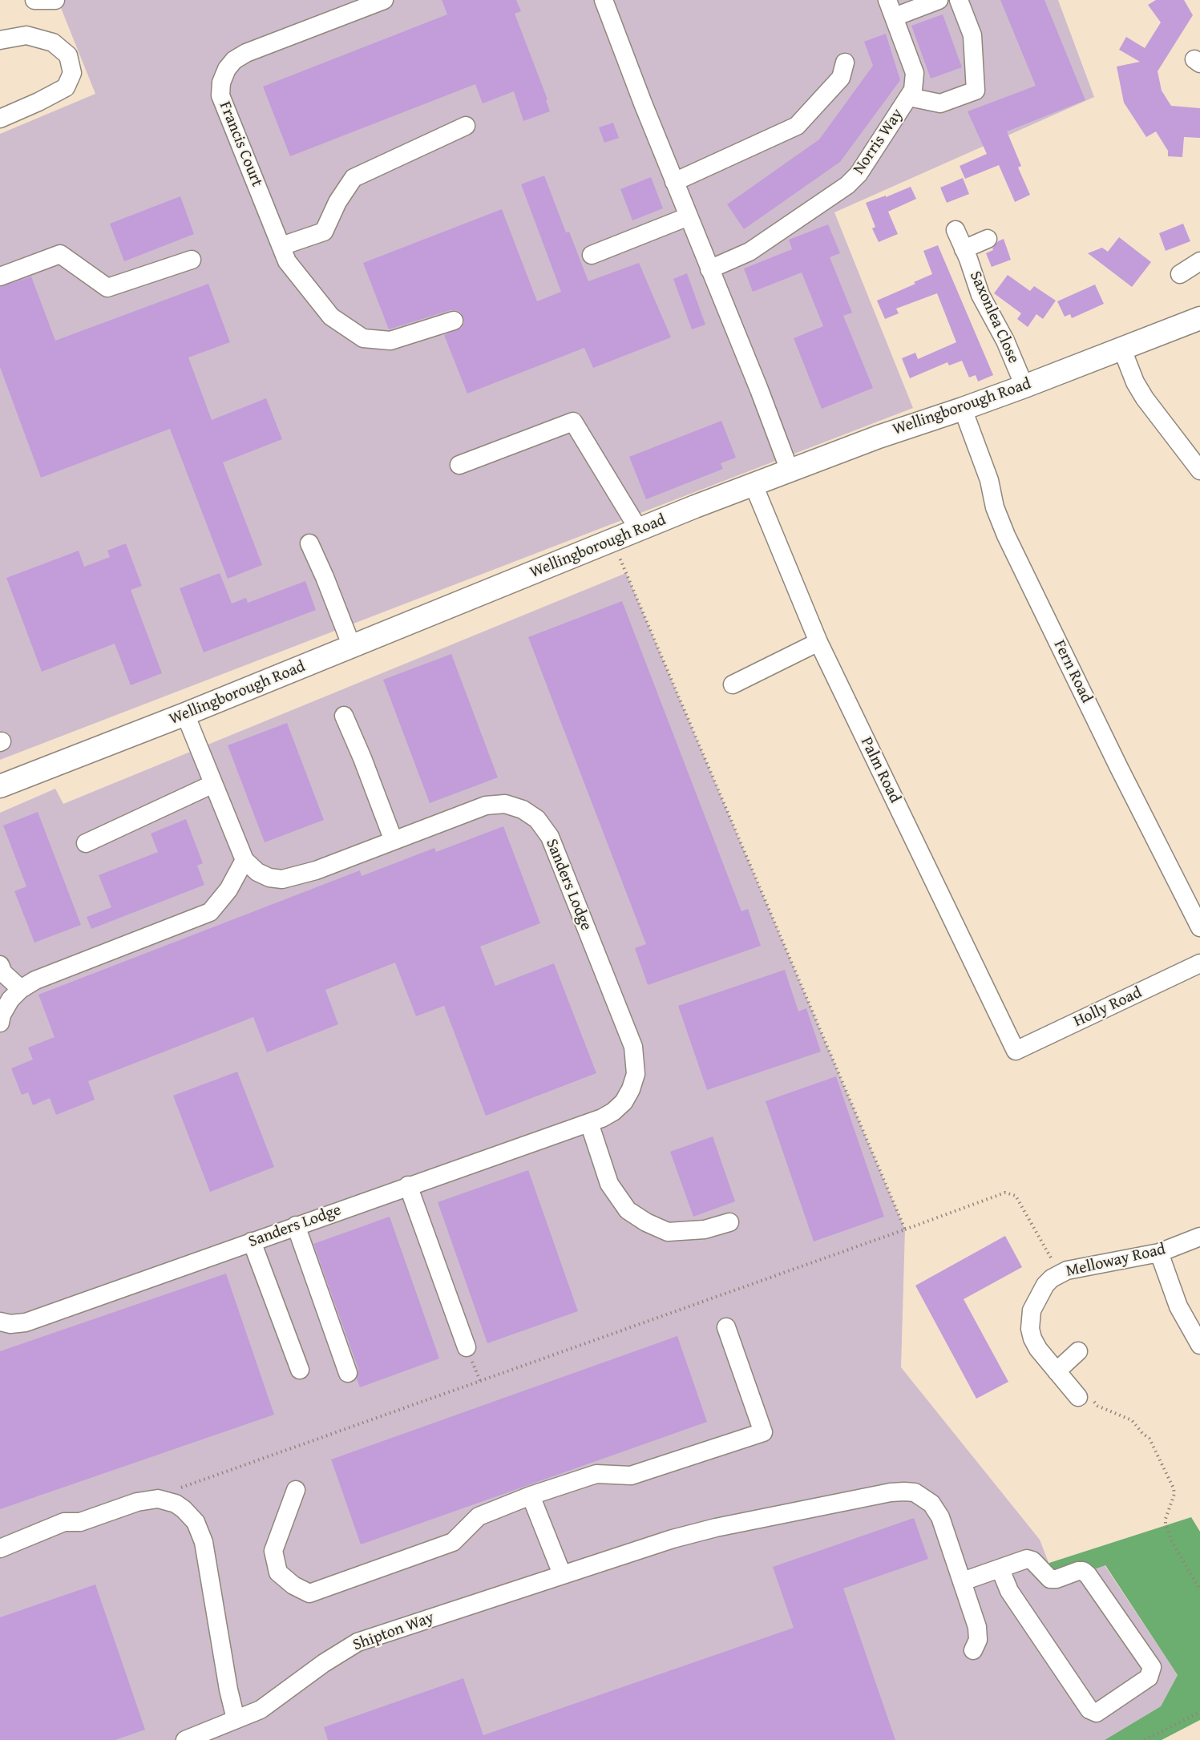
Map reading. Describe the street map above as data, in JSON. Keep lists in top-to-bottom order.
{
  "streets": {
    "main road": ["Wellingborough Road"],
    "street": [
      "Norris Way",
      "Francis Court",
      "Saxonlea Close",
      "Fern Road",
      "Palm Road",
      "Sanders Lodge",
      "Holly Road",
      "Melloway Road",
      "Shipton Way"
    ]
  },
  "crossings": [
    ["Saxonlea Close", "Wellingborough Road"],
    ["Wellingborough Road", "Fern Road"],
    ["Wellingborough Road", "Palm Road"],
    ["Wellingborough Road", "Sanders Lodge"],
    ["Palm Road", "Holly Road"]
  ]
}
